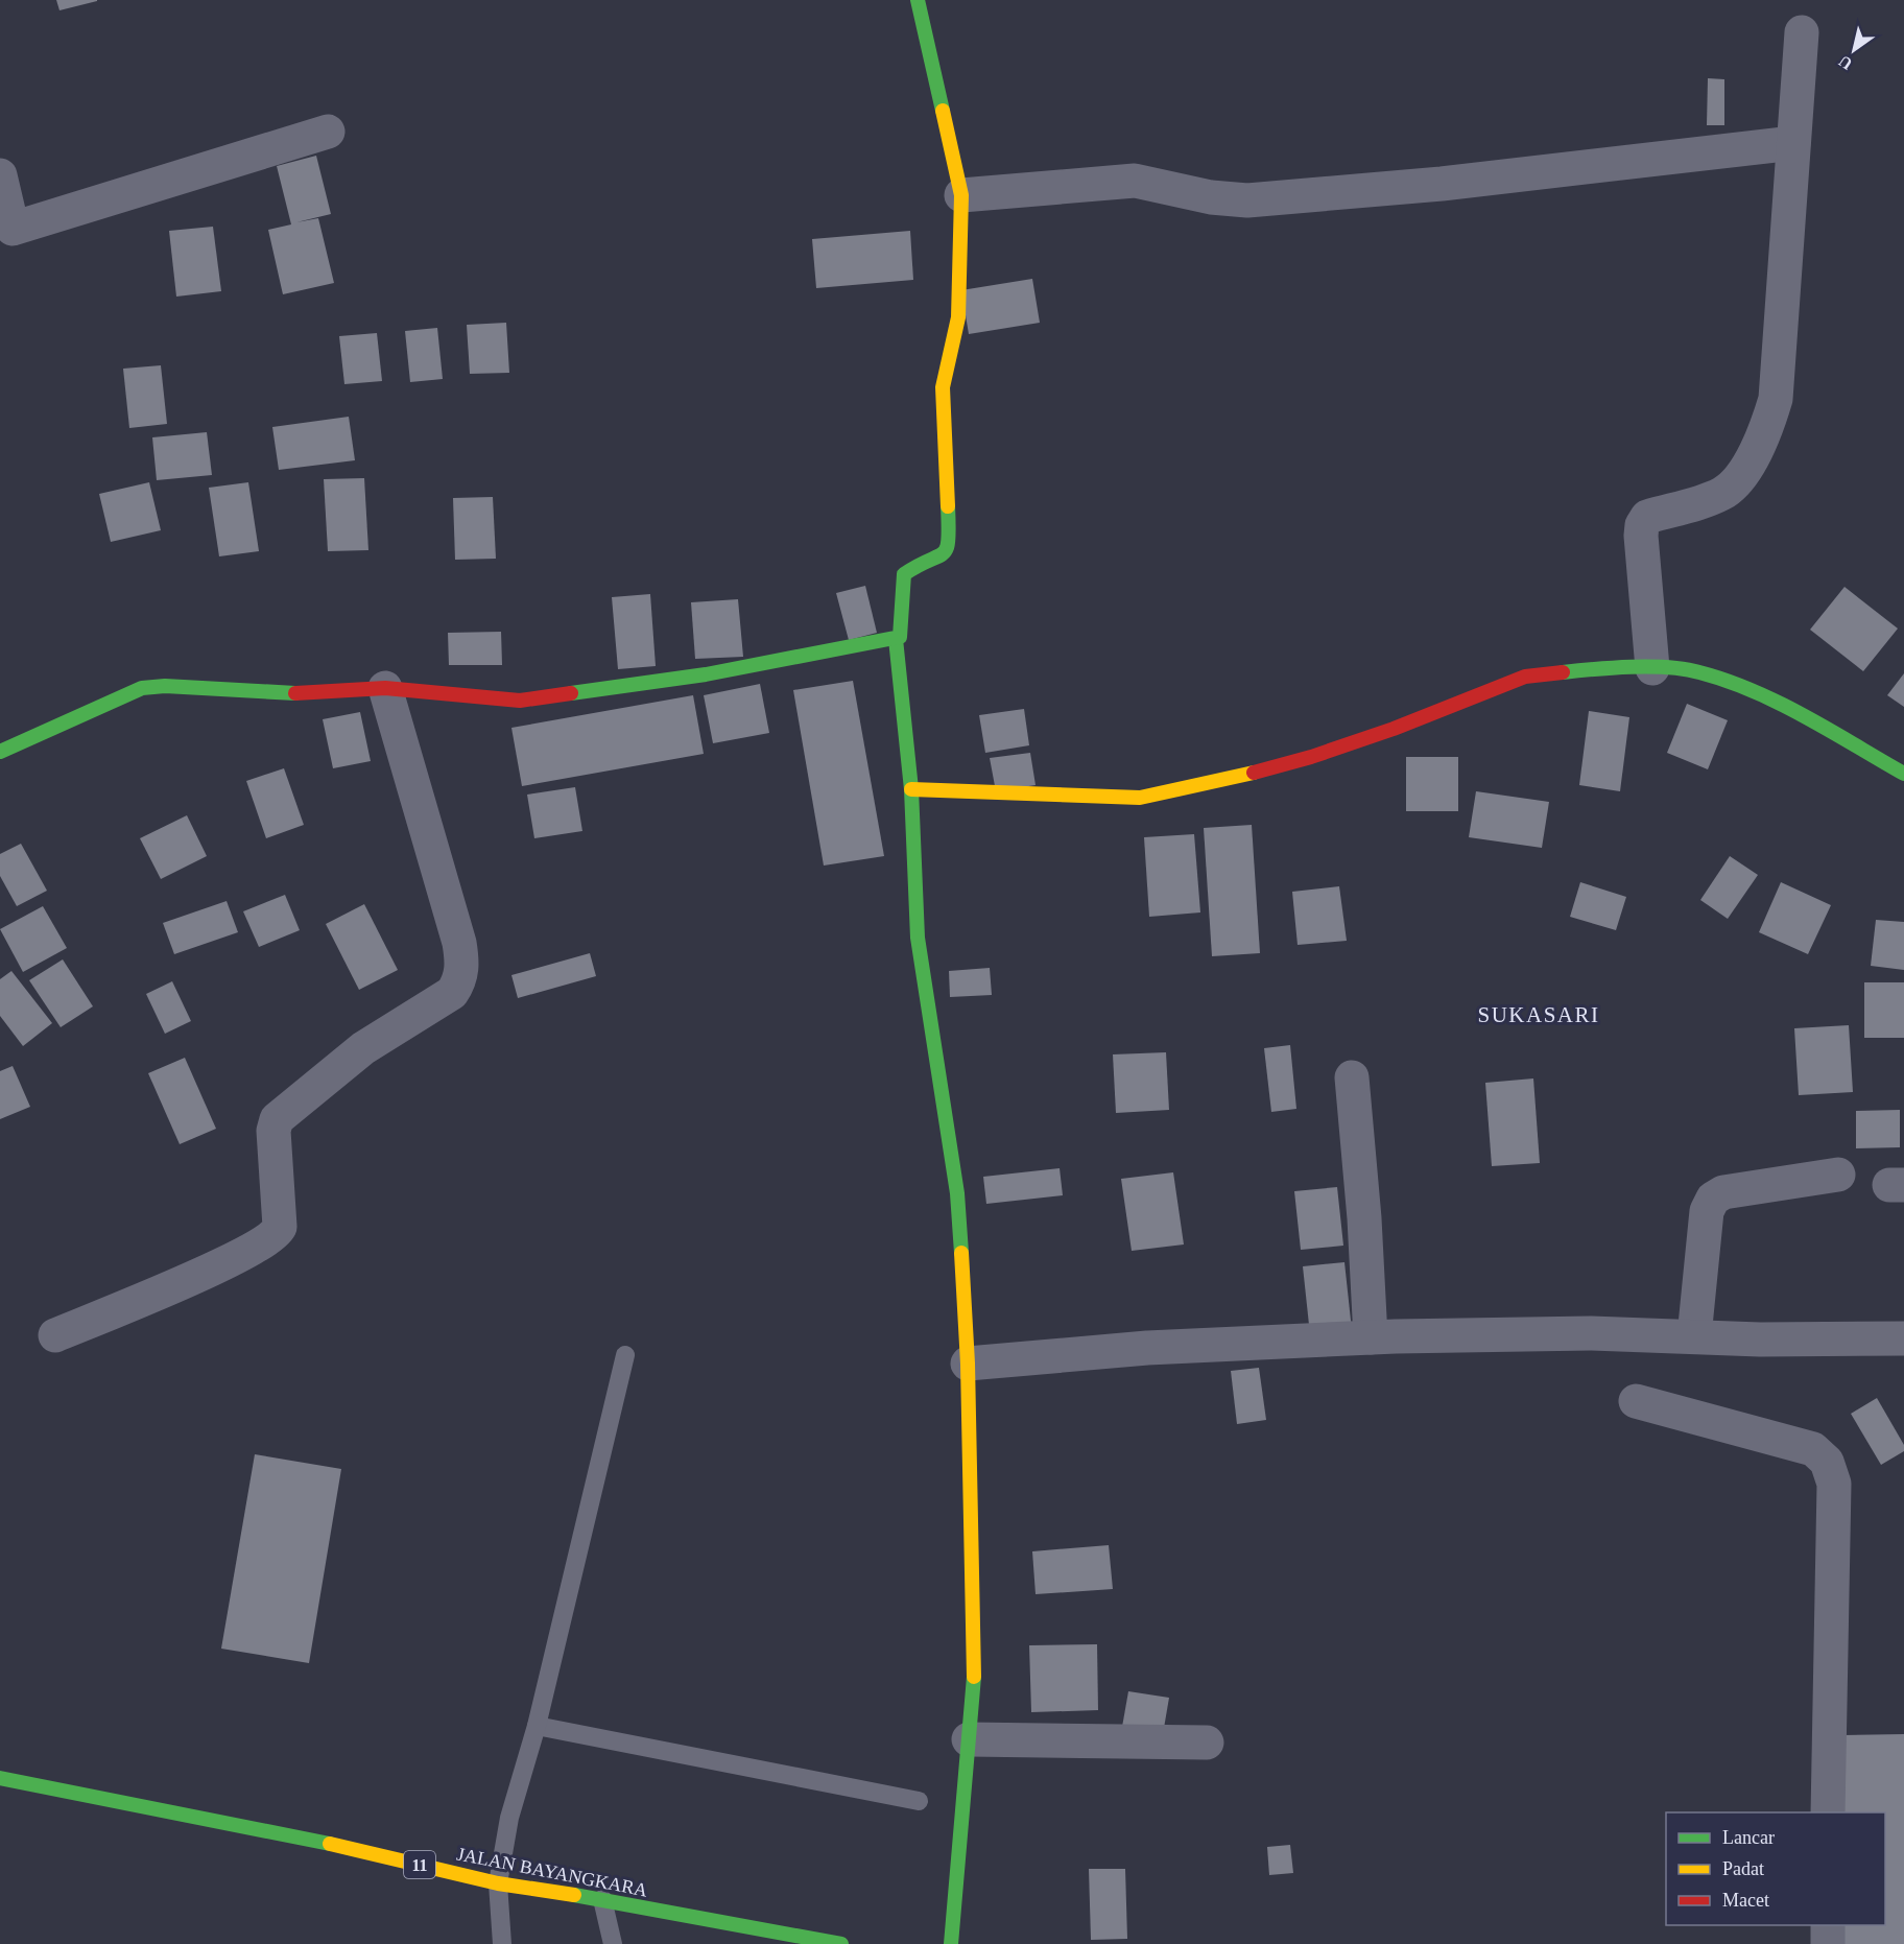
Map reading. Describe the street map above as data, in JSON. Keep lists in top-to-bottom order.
{
  "streets": {
    "main road": ["11", "JALAN BAYANGKARA"]
  },
  "districts": ["SUKASARI"],
  "legend": ["Lancar", "Padat", "Macet"],
  "north": "bottom left"
}
